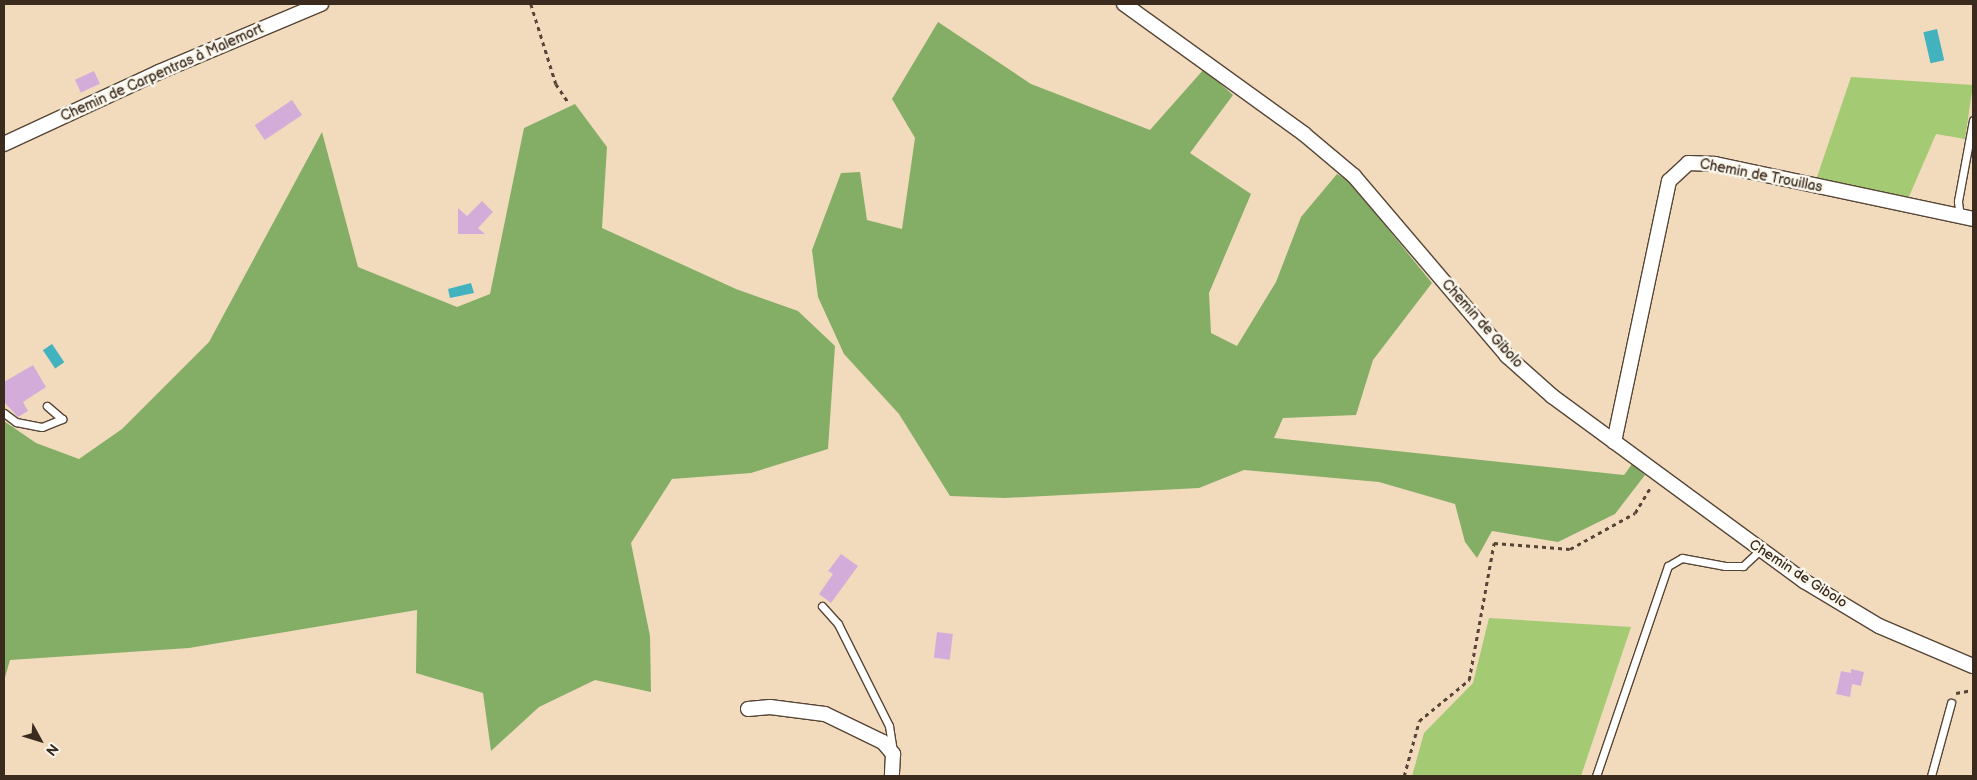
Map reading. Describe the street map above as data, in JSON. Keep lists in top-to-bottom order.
{
  "streets": {
    "street": ["Chemin de Carpentras à Malemort", "Chemin de Trouillas", "Chemin de Gibolo"]
  },
  "crossings": [
    ["Chemin de Trouillas", "Chemin de Gibolo"]
  ],
  "north": "bottom right"
}
